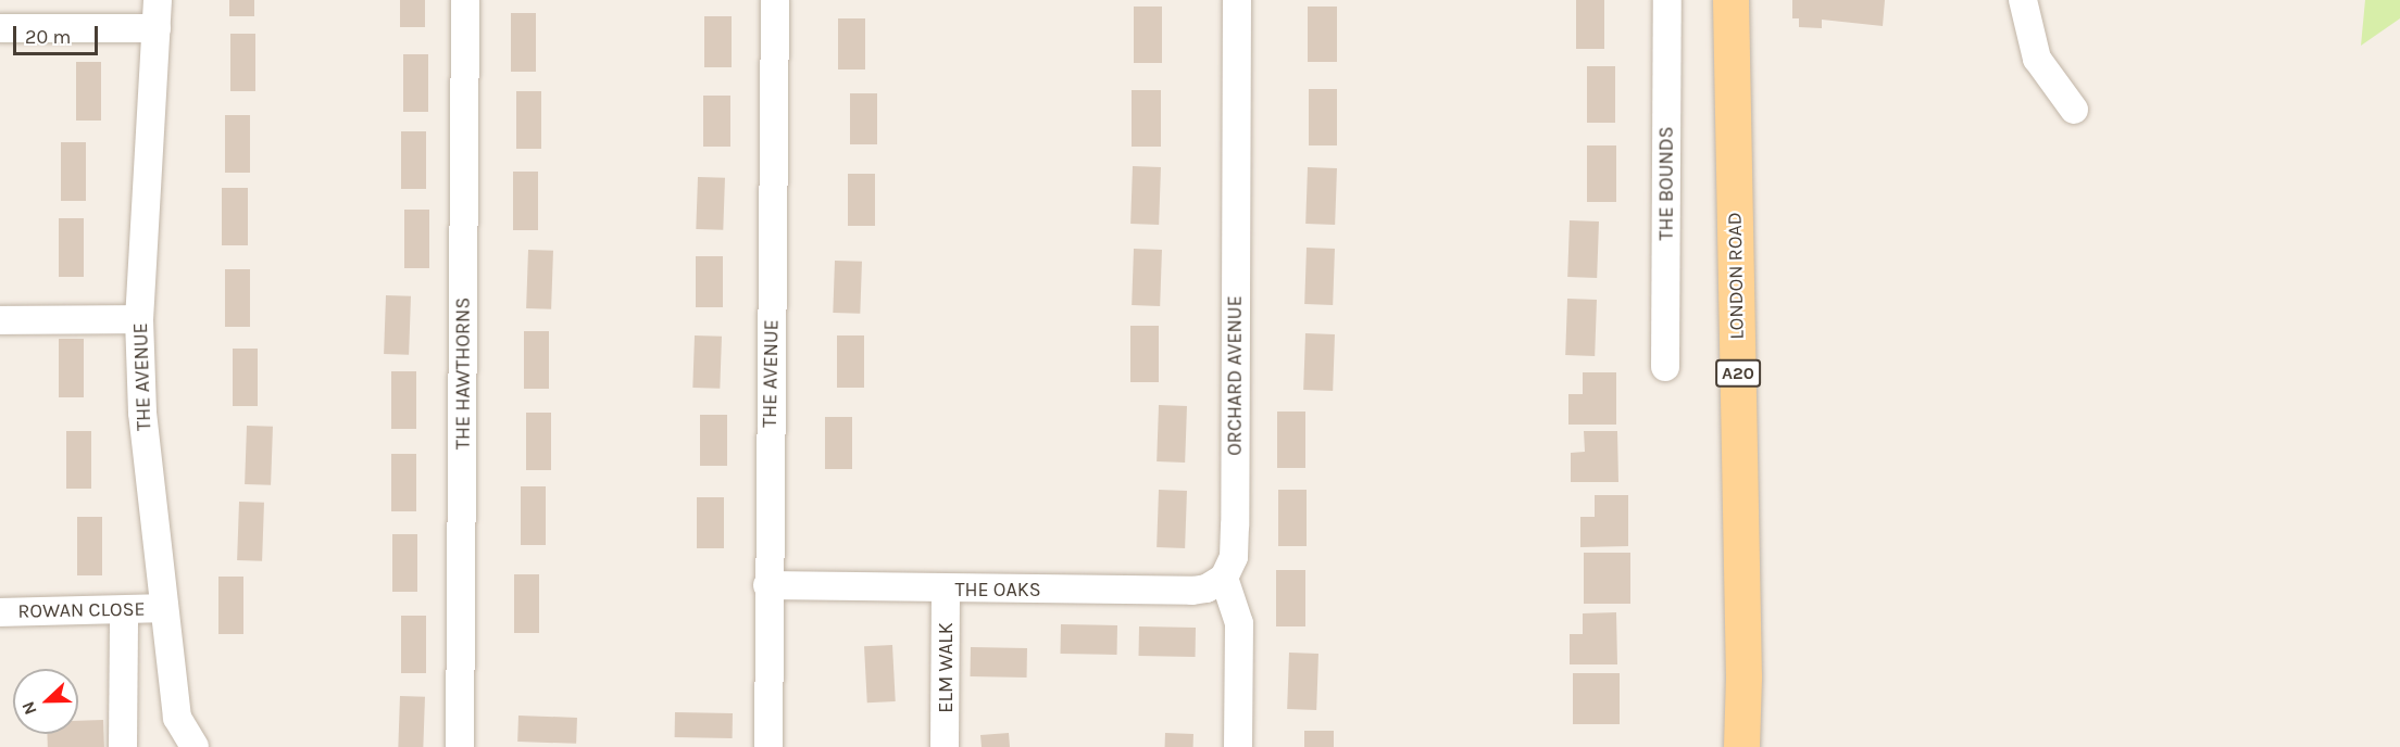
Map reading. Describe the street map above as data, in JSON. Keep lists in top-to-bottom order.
{
  "streets": {
    "main road": ["LONDON ROAD", "A20"],
    "street": [
      "THE BOUNDS",
      "THE HAWTHORNS",
      "THE AVENUE",
      "ORCHARD AVENUE",
      "THE OAKS",
      "ROWAN CLOSE",
      "ELM WALK"
    ]
  },
  "crossings": [
    ["THE AVENUE", "THE OAKS"],
    ["THE AVENUE", "ROWAN CLOSE"],
    ["ORCHARD AVENUE", "THE OAKS"],
    ["THE OAKS", "ELM WALK"]
  ],
  "scale_bar": "20 m",
  "north": "left"
}
